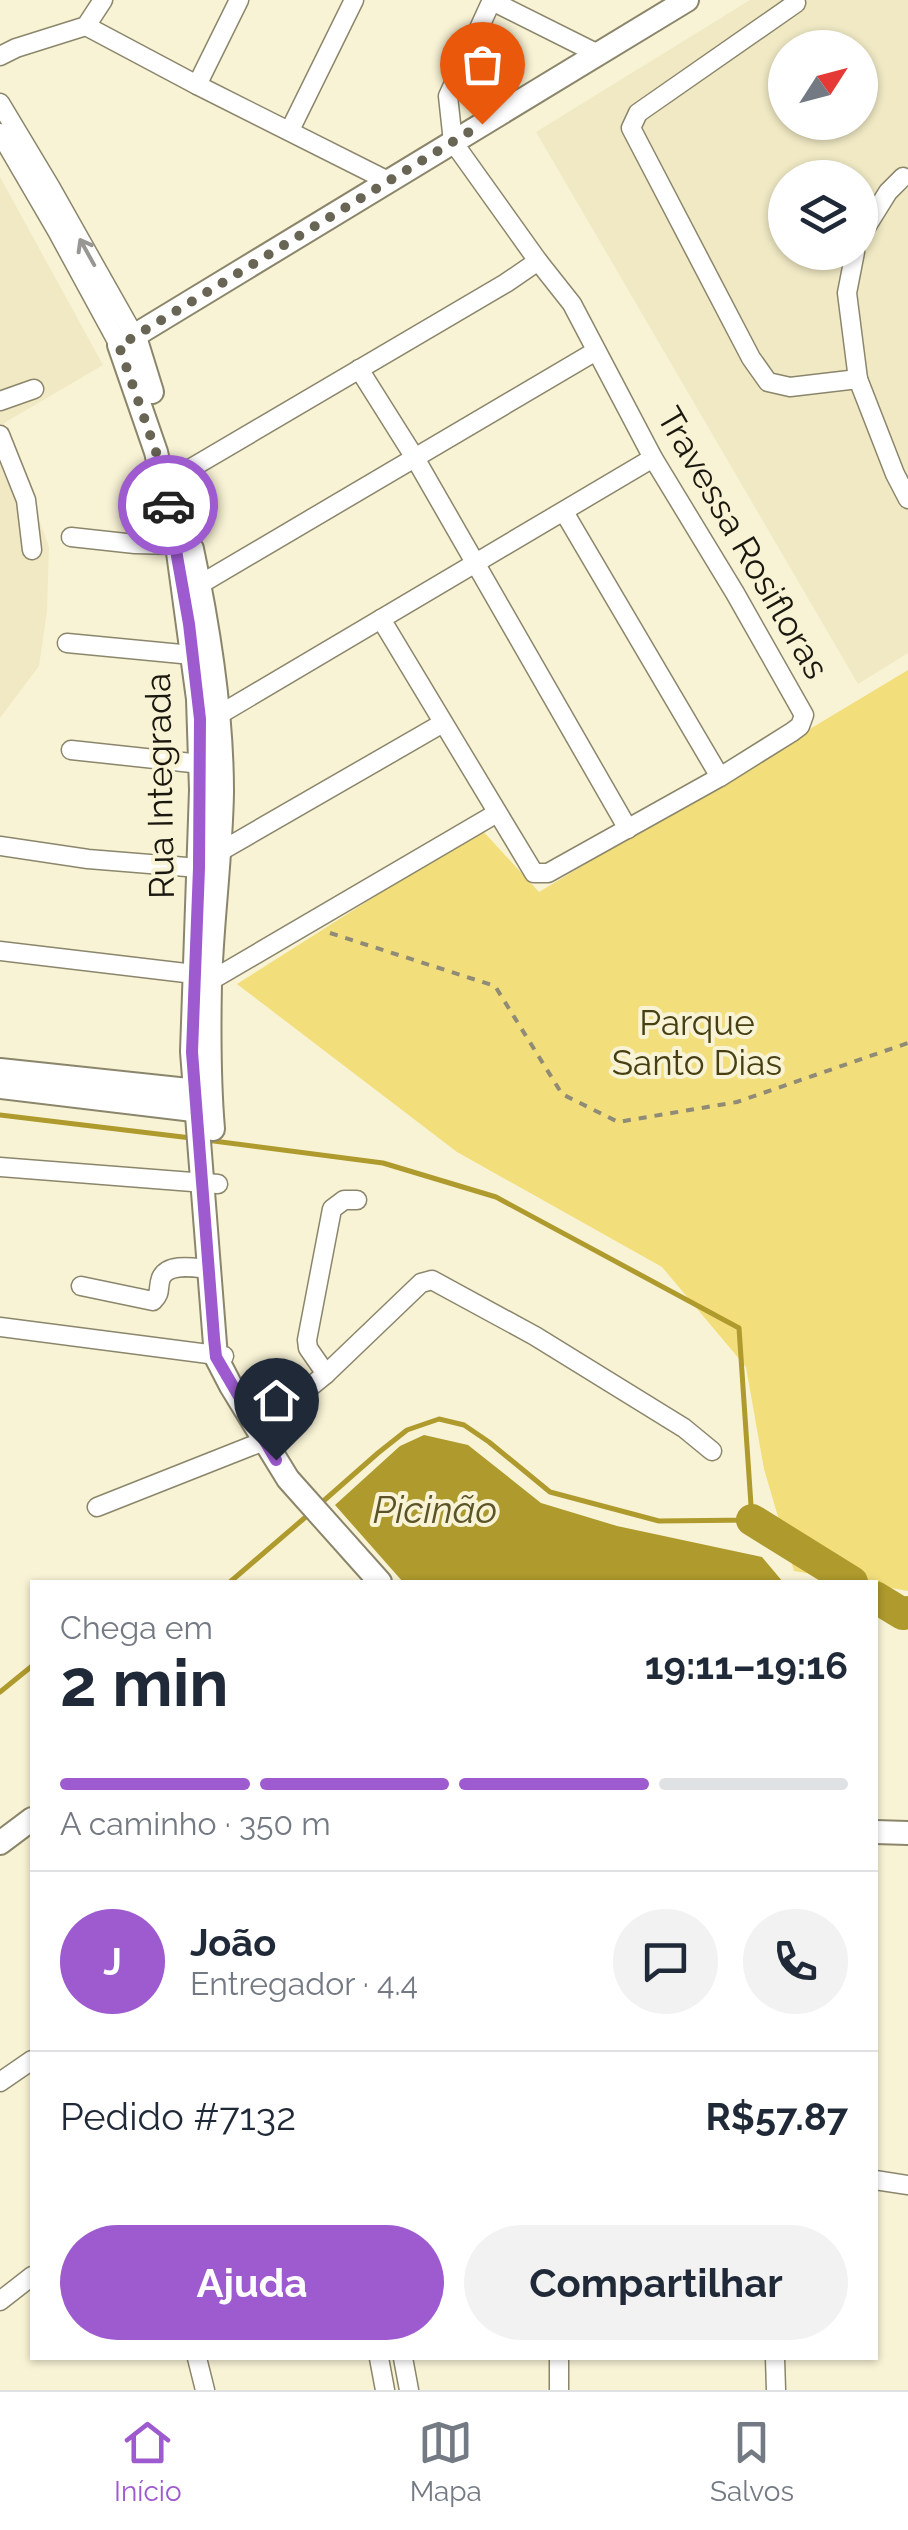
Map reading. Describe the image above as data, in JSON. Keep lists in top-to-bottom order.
{
  "streets": {
    "main road": ["Rua Integrada"],
    "street": ["Travessa Rosifloras"]
  },
  "water": ["Picinão"],
  "parks": ["Parque Santo Dias"],
  "north": "top right",
  "page": {
    "heading": ["2 min", "Chega em", "19:11–19:16"],
    "panel": [
      "João",
      "Entregador · 4.4",
      "Pedido #7132",
      "R$57.87"
    ],
    "bar": "A caminho · 350 m",
    "round": "J",
    "buttons": ["Ajuda", "Compartilhar"],
    "tabs": ["Início", "Mapa", "Salvos"]
  }
}
